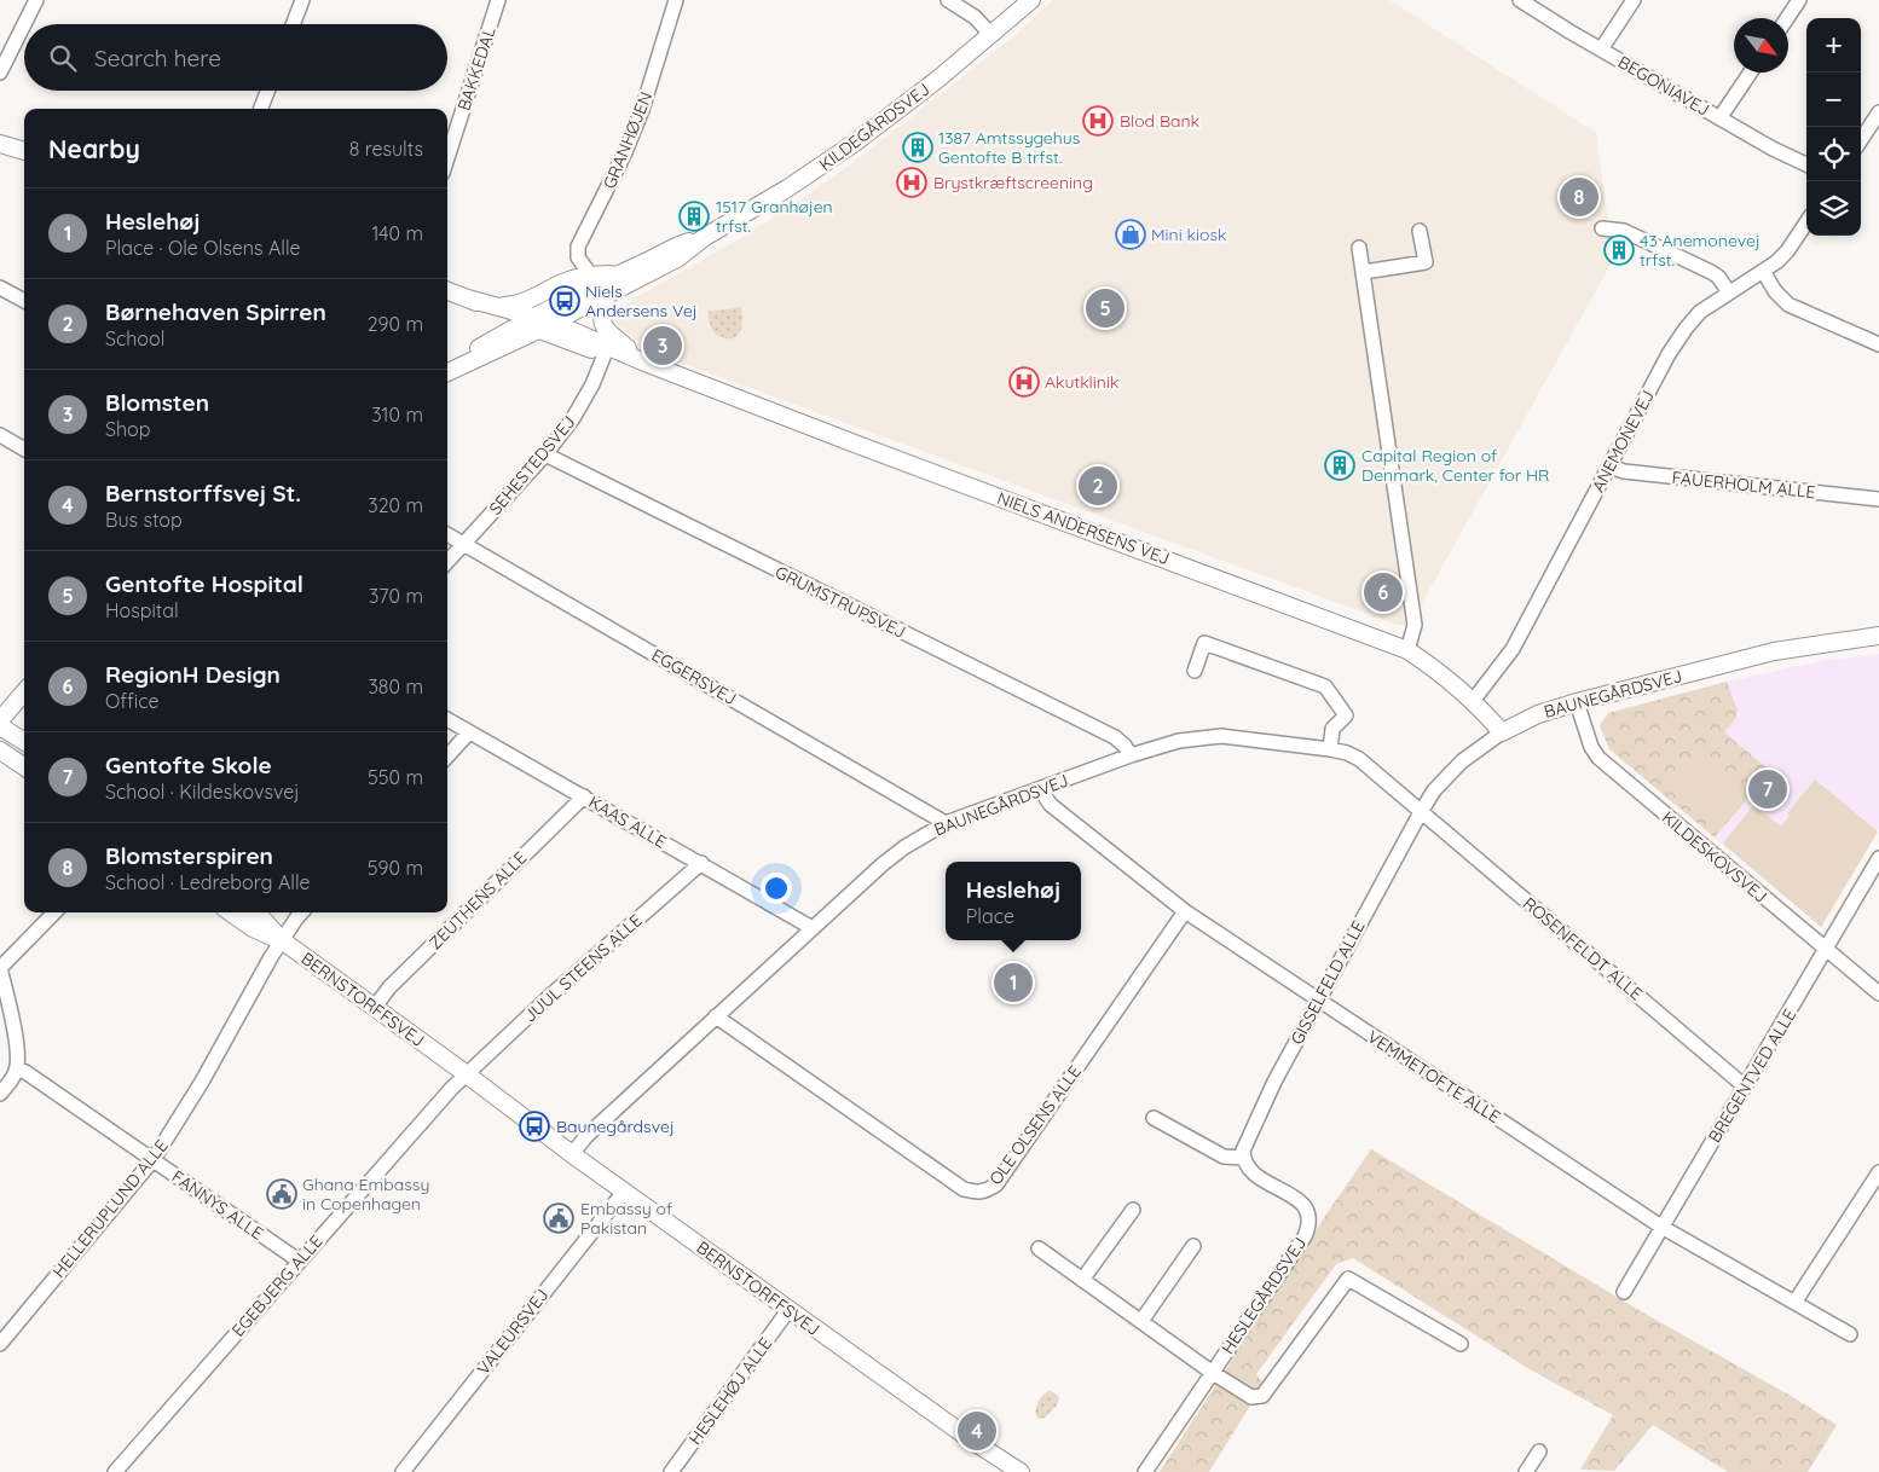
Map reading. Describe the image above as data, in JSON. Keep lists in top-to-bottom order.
{
  "streets": {
    "street": [
      "BAKKEDAL",
      "BEGONIAVEJ",
      "KILDEGÅRDSVEJ",
      "GRANHØJEN",
      "ANEMONEVEJ",
      "SEHESTEDSVEJ",
      "FAUERHOLM ALLE",
      "NIELS ANDERSENS VEJ",
      "GRUMSTRUPSVEJ",
      "EGGERSVEJ",
      "BAUNEGÅRDSVEJ",
      "KAAS ALLE",
      "KILDESKOVSVEJ",
      "ZEUTHENS ALLE",
      "ROSENFELDT ALLE",
      "JUUL STEENS ALLE",
      "GISSELFELD ALLE",
      "BERNSTORFFSVEJ",
      "BREGENTVED ALLE",
      "VEMMETOFTE ALLE",
      "OLE OLSENS ALLE",
      "FANNYS ALLE",
      "HELLERUPLUND ALLE",
      "EGEBJERG ALLE",
      "HESLEGÅRDSVEJ",
      "VALEURSVEJ",
      "HESLEHØJ ALLE"
    ]
  },
  "crossings": [
    ["KILDEGÅRDSVEJ", "GRANHØJEN"],
    ["ANEMONEVEJ", "FAUERHOLM ALLE"],
    ["ANEMONEVEJ", "NIELS ANDERSENS VEJ"],
    ["SEHESTEDSVEJ", "NIELS ANDERSENS VEJ"],
    ["SEHESTEDSVEJ", "GRUMSTRUPSVEJ"],
    ["SEHESTEDSVEJ", "EGGERSVEJ"],
    ["NIELS ANDERSENS VEJ", "BAUNEGÅRDSVEJ"],
    ["GRUMSTRUPSVEJ", "BAUNEGÅRDSVEJ"],
    ["EGGERSVEJ", "BAUNEGÅRDSVEJ"],
    ["BAUNEGÅRDSVEJ", "KAAS ALLE"],
    ["BAUNEGÅRDSVEJ", "KILDESKOVSVEJ"],
    ["BAUNEGÅRDSVEJ", "ROSENFELDT ALLE"],
    ["BAUNEGÅRDSVEJ", "GISSELFELD ALLE"],
    ["BAUNEGÅRDSVEJ", "BERNSTORFFSVEJ"],
    ["BAUNEGÅRDSVEJ", "VEMMETOFTE ALLE"],
    ["BAUNEGÅRDSVEJ", "OLE OLSENS ALLE"],
    ["KAAS ALLE", "ZEUTHENS ALLE"],
    ["KAAS ALLE", "JUUL STEENS ALLE"],
    ["KILDESKOVSVEJ", "BREGENTVED ALLE"],
    ["ZEUTHENS ALLE", "BERNSTORFFSVEJ"],
    ["ROSENFELDT ALLE", "GISSELFELD ALLE"],
    ["ROSENFELDT ALLE", "BREGENTVED ALLE"],
    ["JUUL STEENS ALLE", "BERNSTORFFSVEJ"],
    ["JUUL STEENS ALLE", "EGEBJERG ALLE"],
    ["GISSELFELD ALLE", "VEMMETOFTE ALLE"],
    ["GISSELFELD ALLE", "HESLEGÅRDSVEJ"],
    ["BERNSTORFFSVEJ", "HELLERUPLUND ALLE"],
    ["BERNSTORFFSVEJ", "EGEBJERG ALLE"],
    ["BERNSTORFFSVEJ", "VALEURSVEJ"],
    ["BERNSTORFFSVEJ", "HESLEHØJ ALLE"],
    ["BREGENTVED ALLE", "VEMMETOFTE ALLE"],
    ["VEMMETOFTE ALLE", "OLE OLSENS ALLE"],
    ["FANNYS ALLE", "HELLERUPLUND ALLE"],
    ["FANNYS ALLE", "EGEBJERG ALLE"]
  ],
  "places": {
    "hospital": ["Blod Bank", "Brystkræftscreening", "Akutklinik"],
    "building": [
      "1387 Amtssygehus Gentofte B trfst.",
      "1517 Granhøjen trfst.",
      "43 Anemonevej trfst.",
      "Capital Region of Denmark, Center for HR"
    ],
    "shop": ["Mini kiosk"],
    "bus stop": ["Niels Andersens Vej", "Baunegårdsvej"],
    "public building": ["Ghana Embassy in Copenhagen", "Embassy of Pakistan"]
  },
  "north": "bottom right",
  "page": {
    "map_buttons": ["+", "−"],
    "search": "Search here",
    "heading": ["Nearby", "8 results"],
    "pins": [
      "8",
      "5",
      "3",
      "2",
      "6",
      "7",
      "1",
      "4"
    ],
    "list": [
      {
        "mark": "1",
        "name": "Heslehøj",
        "note": "Place · Ole Olsens Alle",
        "value": "140 m"
      },
      {
        "mark": "2",
        "name": "Børnehaven Spirren",
        "note": "School",
        "value": "290 m"
      },
      {
        "mark": "3",
        "name": "Blomsten",
        "note": "Shop",
        "value": "310 m"
      },
      {
        "mark": "4",
        "name": "Bernstorffsvej St.",
        "note": "Bus stop",
        "value": "320 m"
      },
      {
        "mark": "5",
        "name": "Gentofte Hospital",
        "note": "Hospital",
        "value": "370 m"
      },
      {
        "mark": "6",
        "name": "RegionH Design",
        "note": "Office",
        "value": "380 m"
      },
      {
        "mark": "7",
        "name": "Gentofte Skole",
        "note": "School · Kildeskovsvej",
        "value": "550 m"
      },
      {
        "mark": "8",
        "name": "Blomsterspiren",
        "note": "School · Ledreborg Alle",
        "value": "590 m"
      }
    ],
    "popup": ["Heslehøj", "Place"]
  }
}
